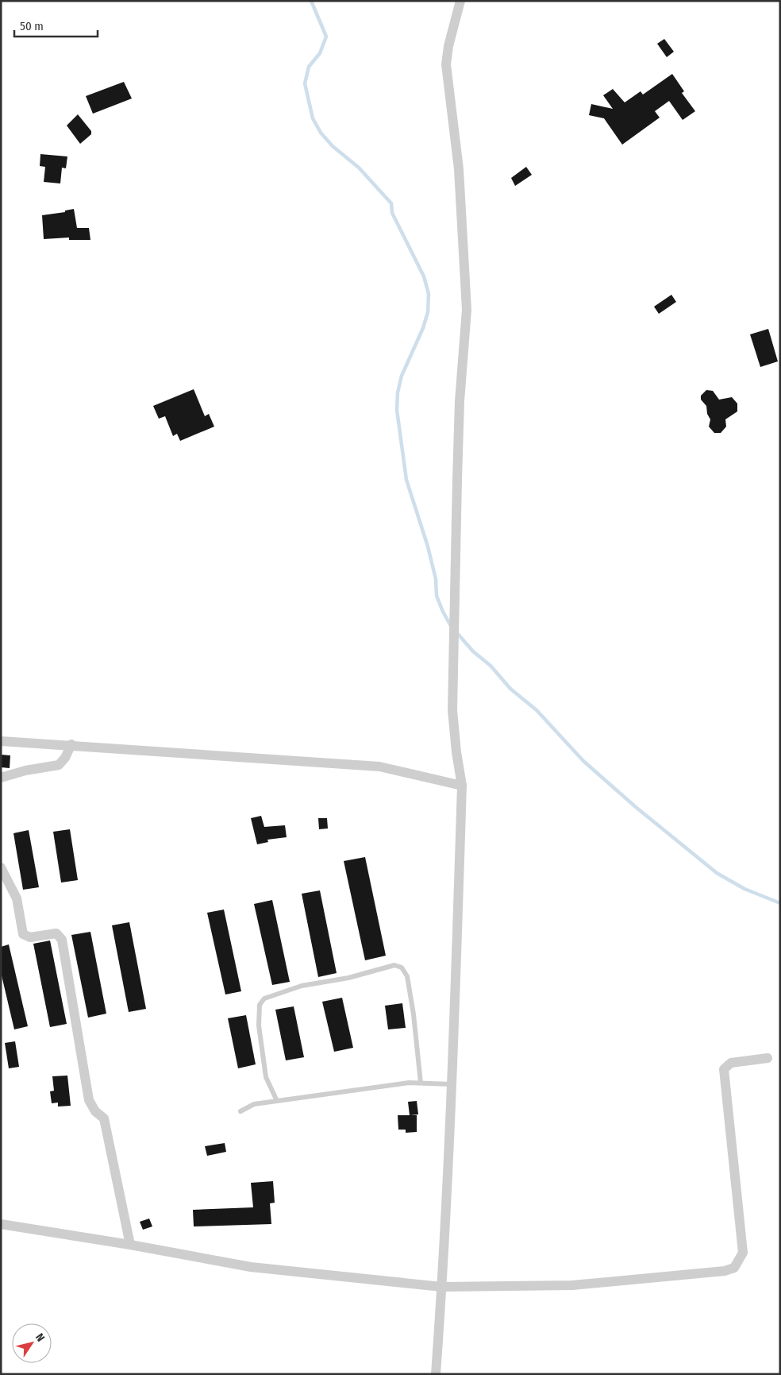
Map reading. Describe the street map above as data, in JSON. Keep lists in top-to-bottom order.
{
  "scale_bar": "50 m",
  "north": "top right"
}
